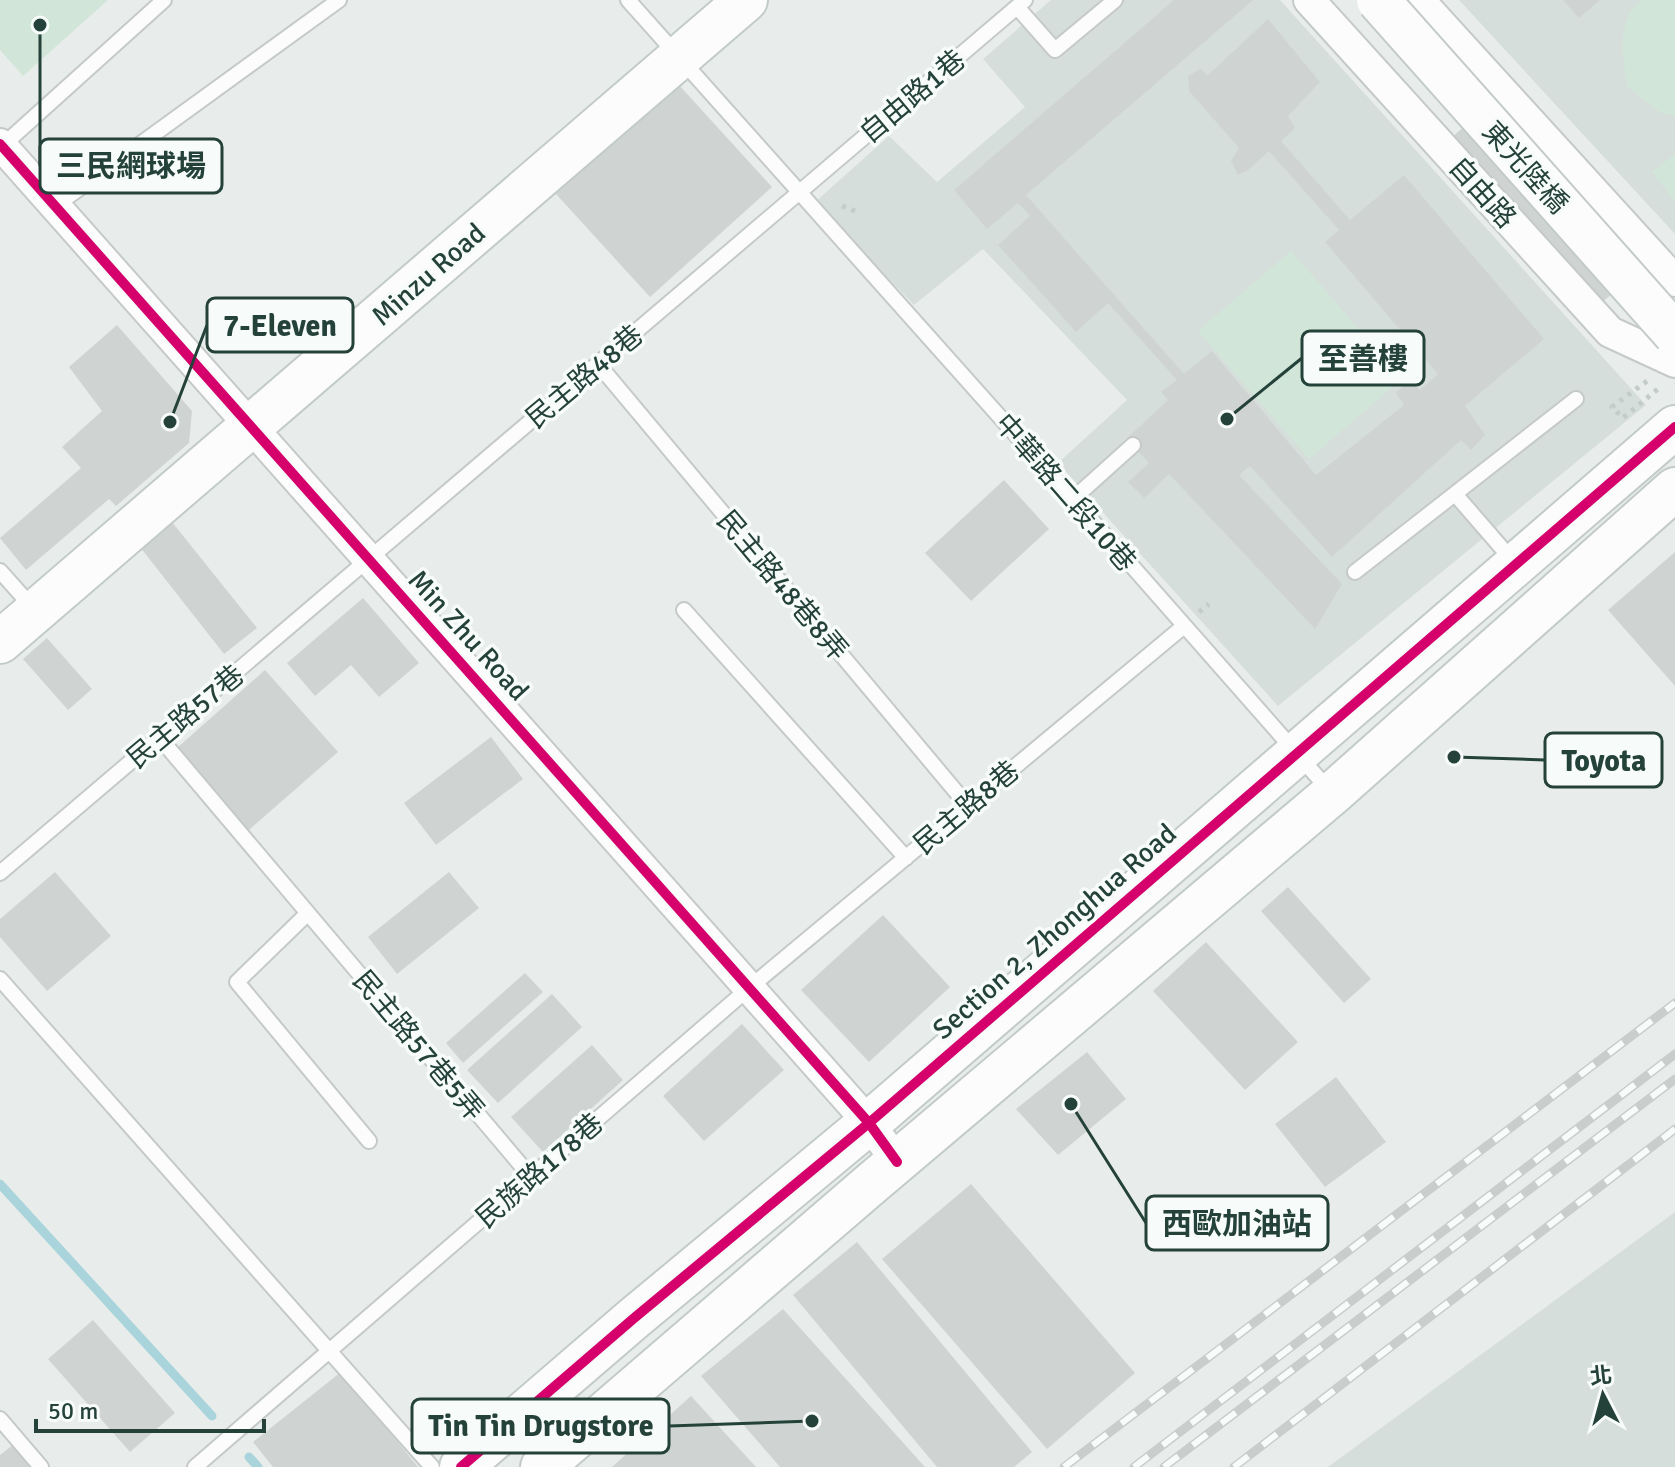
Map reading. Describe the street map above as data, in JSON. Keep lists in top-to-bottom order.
{
  "streets": {
    "street": [
      "東光陸橋",
      "自由路",
      "Minzu Road",
      "Min Zhu Road",
      "Section 2, Zhonghua Road"
    ],
    "lane": [
      "自由路1巷",
      "民主路48巷",
      "中華路二段10巷",
      "民主路48巷8弄",
      "民主路57巷",
      "民主路8巷",
      "民主路57巷5弄",
      "民族路178巷"
    ]
  },
  "crossings": [
    ["自由路1巷", "民主路48巷"],
    ["自由路1巷", "中華路二段10巷"],
    ["Minzu Road", "中華路二段10巷"],
    ["Minzu Road", "Min Zhu Road"],
    ["民主路48巷", "中華路二段10巷"],
    ["民主路48巷", "民主路48巷8弄"],
    ["民主路48巷", "Min Zhu Road"],
    ["民主路48巷", "民主路57巷"],
    ["中華路二段10巷", "民主路8巷"],
    ["中華路二段10巷", "Section 2, Zhonghua Road"],
    ["民主路48巷8弄", "民主路8巷"],
    ["Min Zhu Road", "民主路57巷"],
    ["Min Zhu Road", "民主路8巷"],
    ["Min Zhu Road", "Section 2, Zhonghua Road"],
    ["Min Zhu Road", "民族路178巷"],
    ["民主路57巷", "民主路57巷5弄"],
    ["民主路8巷", "民族路178巷"],
    ["民主路57巷5弄", "民族路178巷"]
  ],
  "places": [
    "三民網球場",
    "至善樓",
    "7-Eleven",
    "Toyota",
    "西歐加油站",
    "Tin Tin Drugstore"
  ],
  "scale_bar": "50 m",
  "north": "top"
}
